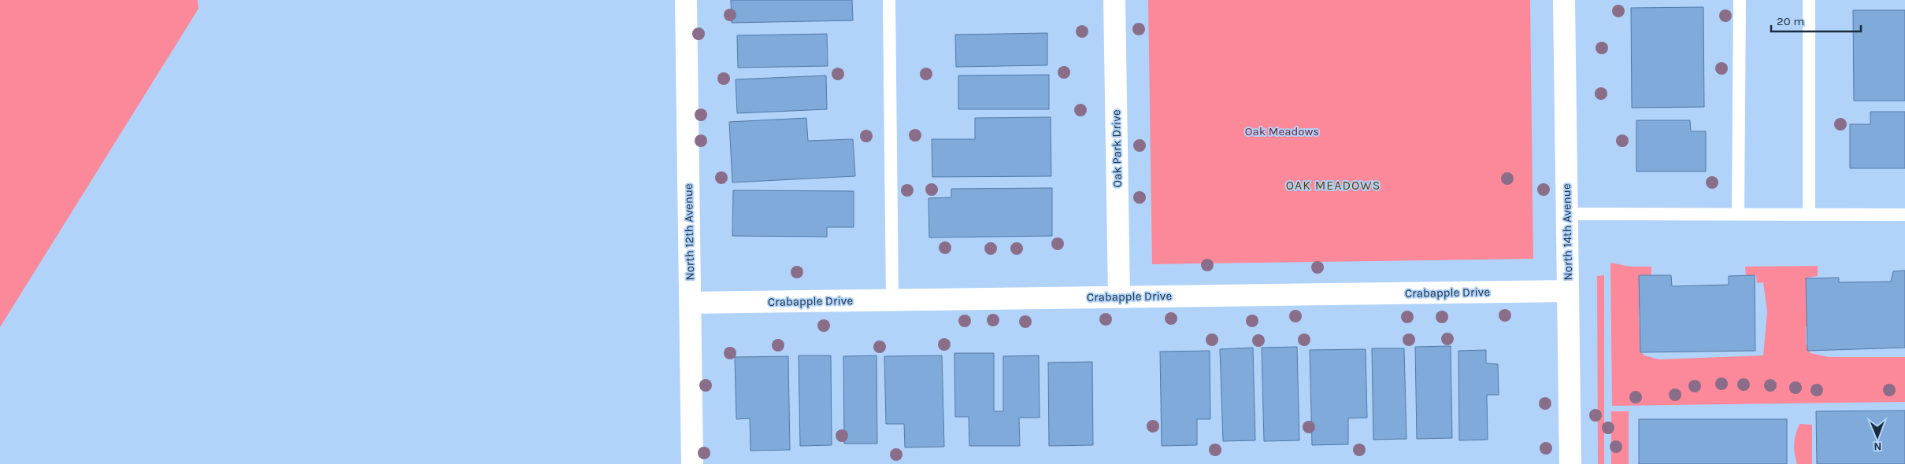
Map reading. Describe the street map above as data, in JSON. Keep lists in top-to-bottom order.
{
  "streets": {
    "street": [
      "Oak Park Drive",
      "North 12th Avenue",
      "North 14th Avenue",
      "Crabapple Drive"
    ]
  },
  "crossings": [
    ["Oak Park Drive", "Crabapple Drive"],
    ["North 12th Avenue", "Crabapple Drive"],
    ["North 14th Avenue", "Crabapple Drive"]
  ],
  "districts": ["OAK MEADOWS"],
  "parks": ["Oak Meadows"],
  "scale_bar": "20 m",
  "north": "bottom"
}
